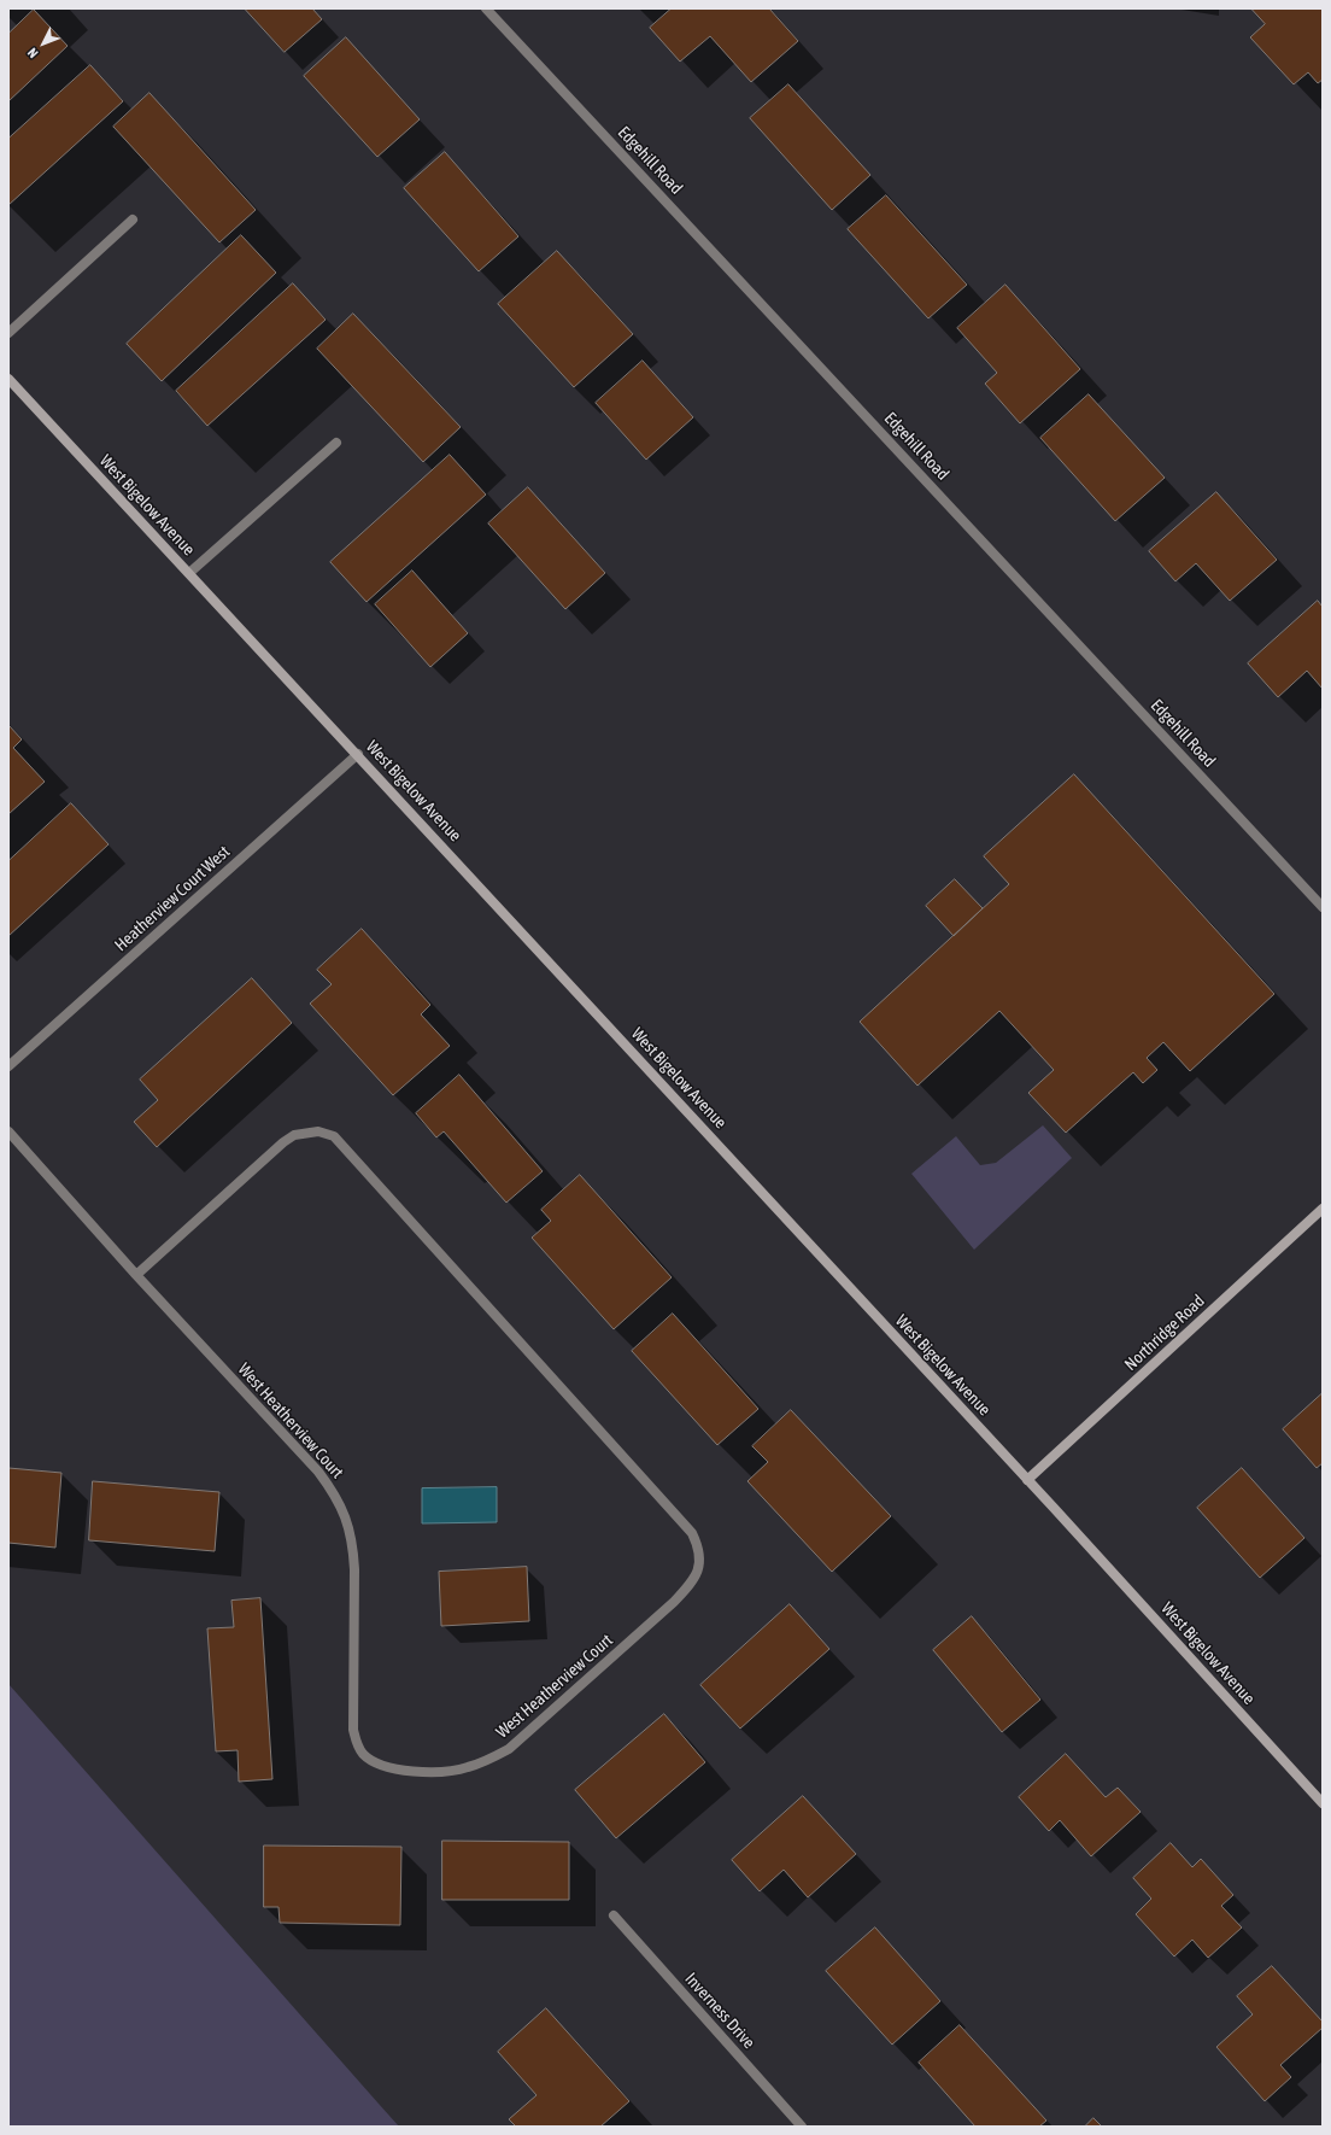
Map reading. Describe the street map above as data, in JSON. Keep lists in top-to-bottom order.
{
  "streets": {
    "street": [
      "Edgehill Road",
      "West Bigelow Avenue",
      "Heatherview Court West",
      "Northridge Road",
      "West Heatherview Court",
      "Inverness Drive"
    ]
  },
  "crossings": [
    ["West Bigelow Avenue", "Heatherview Court West"],
    ["West Bigelow Avenue", "Northridge Road"]
  ],
  "north": "bottom left"
}
